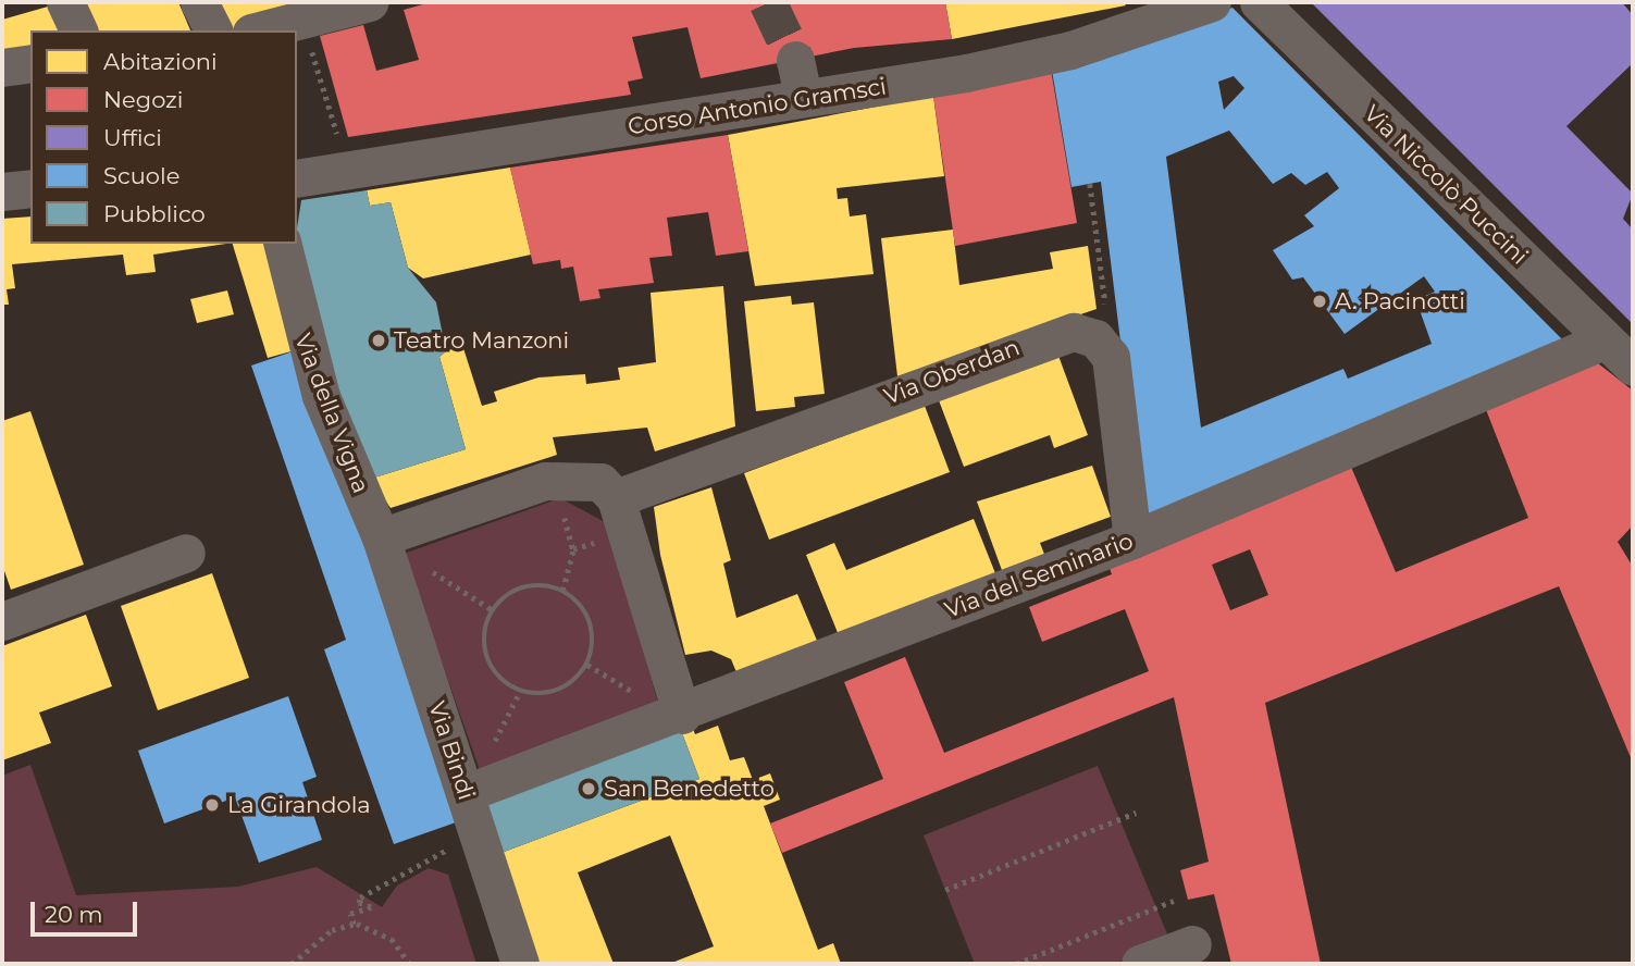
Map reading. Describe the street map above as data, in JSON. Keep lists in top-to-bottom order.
{
  "streets": {
    "street": [
      "Corso Antonio Gramsci",
      "Via Niccolò Puccini",
      "Via Oberdan",
      "Via della Vigna",
      "Via del Seminario",
      "Via Bindi"
    ]
  },
  "crossings": [
    ["Via Niccolò Puccini", "Via del Seminario"],
    ["Via della Vigna", "Via Bindi"],
    ["Via del Seminario", "Via Bindi"]
  ],
  "places": [
    "A. Pacinotti",
    "Teatro Manzoni",
    "San Benedetto",
    "La Girandola"
  ],
  "legend": [
    "Abitazioni",
    "Negozi",
    "Uffici",
    "Scuole",
    "Pubblico"
  ],
  "scale_bar": "20 m"
}
